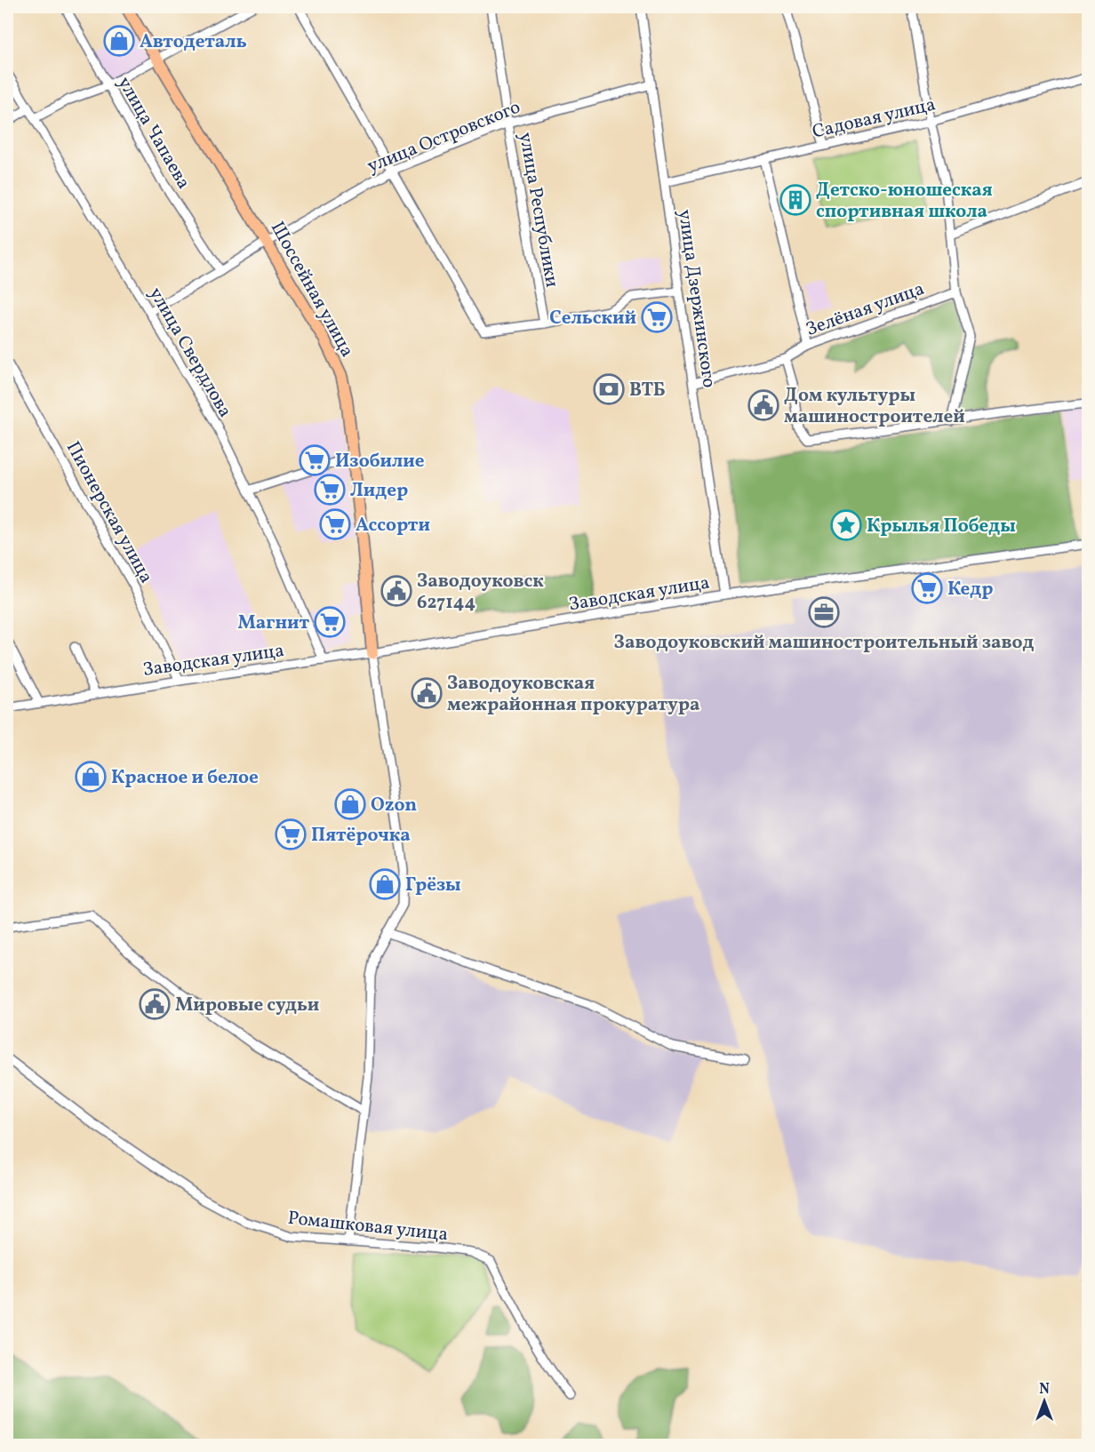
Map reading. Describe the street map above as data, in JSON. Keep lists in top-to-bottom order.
{
  "streets": {
    "main road": ["Шоссейная улица"],
    "street": [
      "Садовая улица",
      "улица Чапаева",
      "улица Островского",
      "улица Республики",
      "улица Дзержинского",
      "Зелёная улица",
      "улица Свердлова",
      "Пионерская улица",
      "Заводская улица",
      "Ромашковая улица"
    ]
  },
  "crossings": [
    ["Садовая улица", "улица Дзержинского"],
    ["улица Чапаева", "улица Островского"],
    ["улица Островского", "улица Республики"],
    ["улица Островского", "Шоссейная улица"],
    ["улица Островского", "улица Дзержинского"],
    ["улица Островского", "улица Свердлова"],
    ["Шоссейная улица", "Заводская улица"],
    ["улица Дзержинского", "Зелёная улица"],
    ["улица Дзержинского", "Заводская улица"],
    ["улица Свердлова", "Заводская улица"],
    ["Пионерская улица", "Заводская улица"]
  ],
  "places": {
    "shop": [
      "Автодеталь",
      "Красное и белое",
      "Ozon",
      "Грёзы"
    ],
    "building": ["Детско-юношеская спортивная школа"],
    "supermarket": [
      "Сельский",
      "Изобилие",
      "Лидер",
      "Ассорти",
      "Кедр",
      "Магнит",
      "Пятёрочка"
    ],
    "bank": ["ВТБ"],
    "public building": [
      "Дом культуры машиностроителей",
      "Заводоуковск 627144",
      "Заводоуковская межрайонная прокуратура",
      "Мировые судьи"
    ],
    "place": ["Крылья Победы"],
    "office": ["Заводоуковский машиностроительный завод"]
  },
  "north": "top"
}
